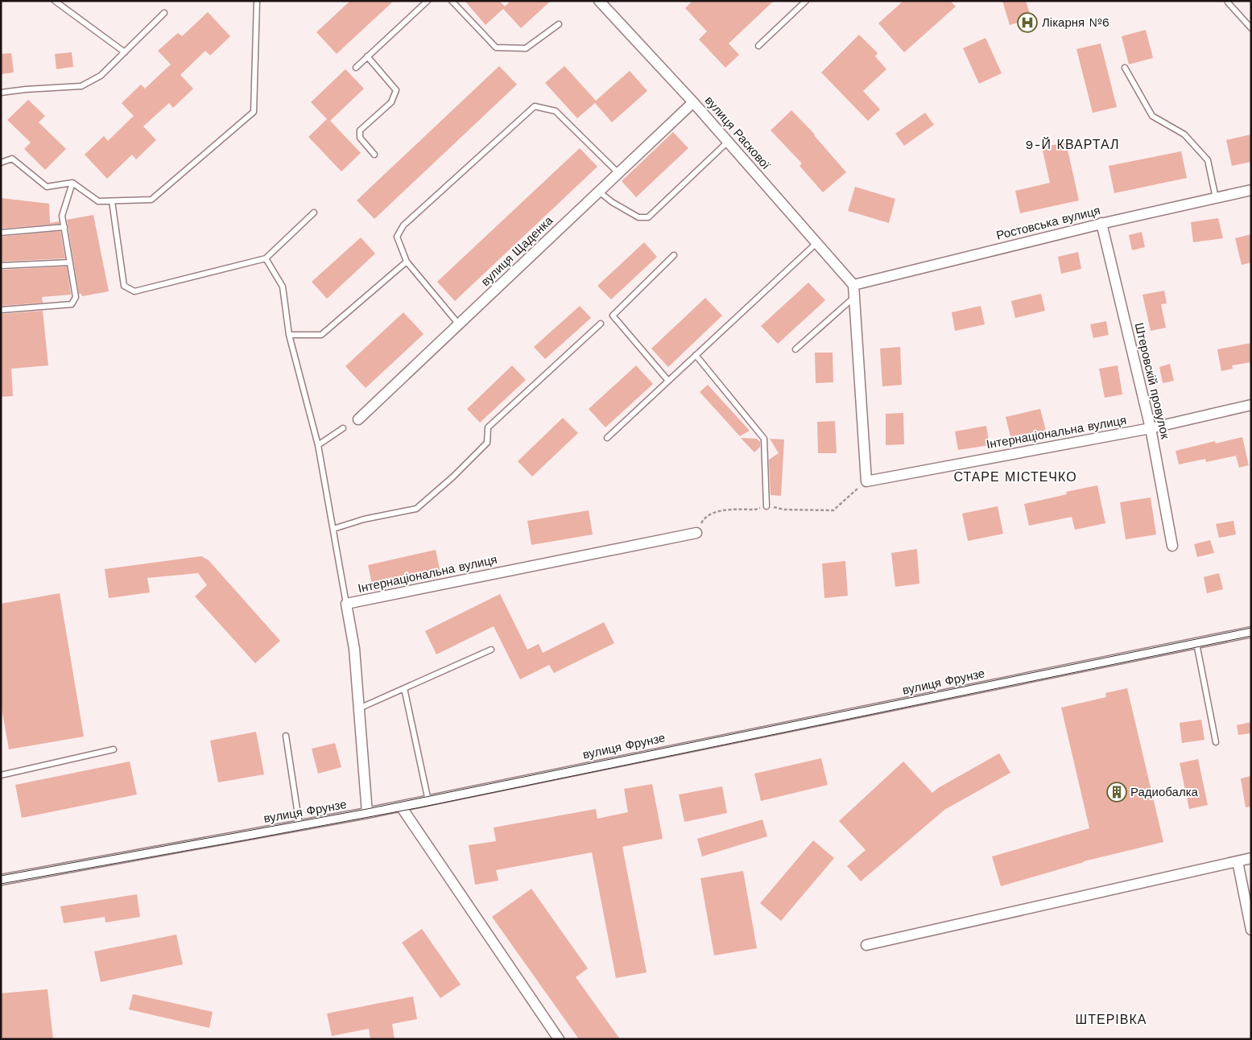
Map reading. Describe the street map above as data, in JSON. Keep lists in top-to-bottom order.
{
  "streets": {
    "street": [
      "вулиця Раскової",
      "Ростовська вулиця",
      "вулиця Щаденка",
      "Штеровскій провулок",
      "Інтернаціональна вулиця",
      "вулиця Фрунзе"
    ]
  },
  "crossings": [
    ["вулиця Раскової", "Ростовська вулиця"],
    ["вулиця Раскової", "вулиця Щаденка"],
    ["Ростовська вулиця", "Штеровскій провулок"],
    ["Штеровскій провулок", "Інтернаціональна вулиця"],
    ["Інтернаціональна вулиця", "вулиця Фрунзе"]
  ],
  "districts": ["9-Й КВАРТАЛ", "СТАРЕ МІСТЕЧКО", "ШТЕРІВКА"],
  "places": {
    "hospital": ["Лікарня №6"],
    "building": ["Радиобалка"]
  }
}
